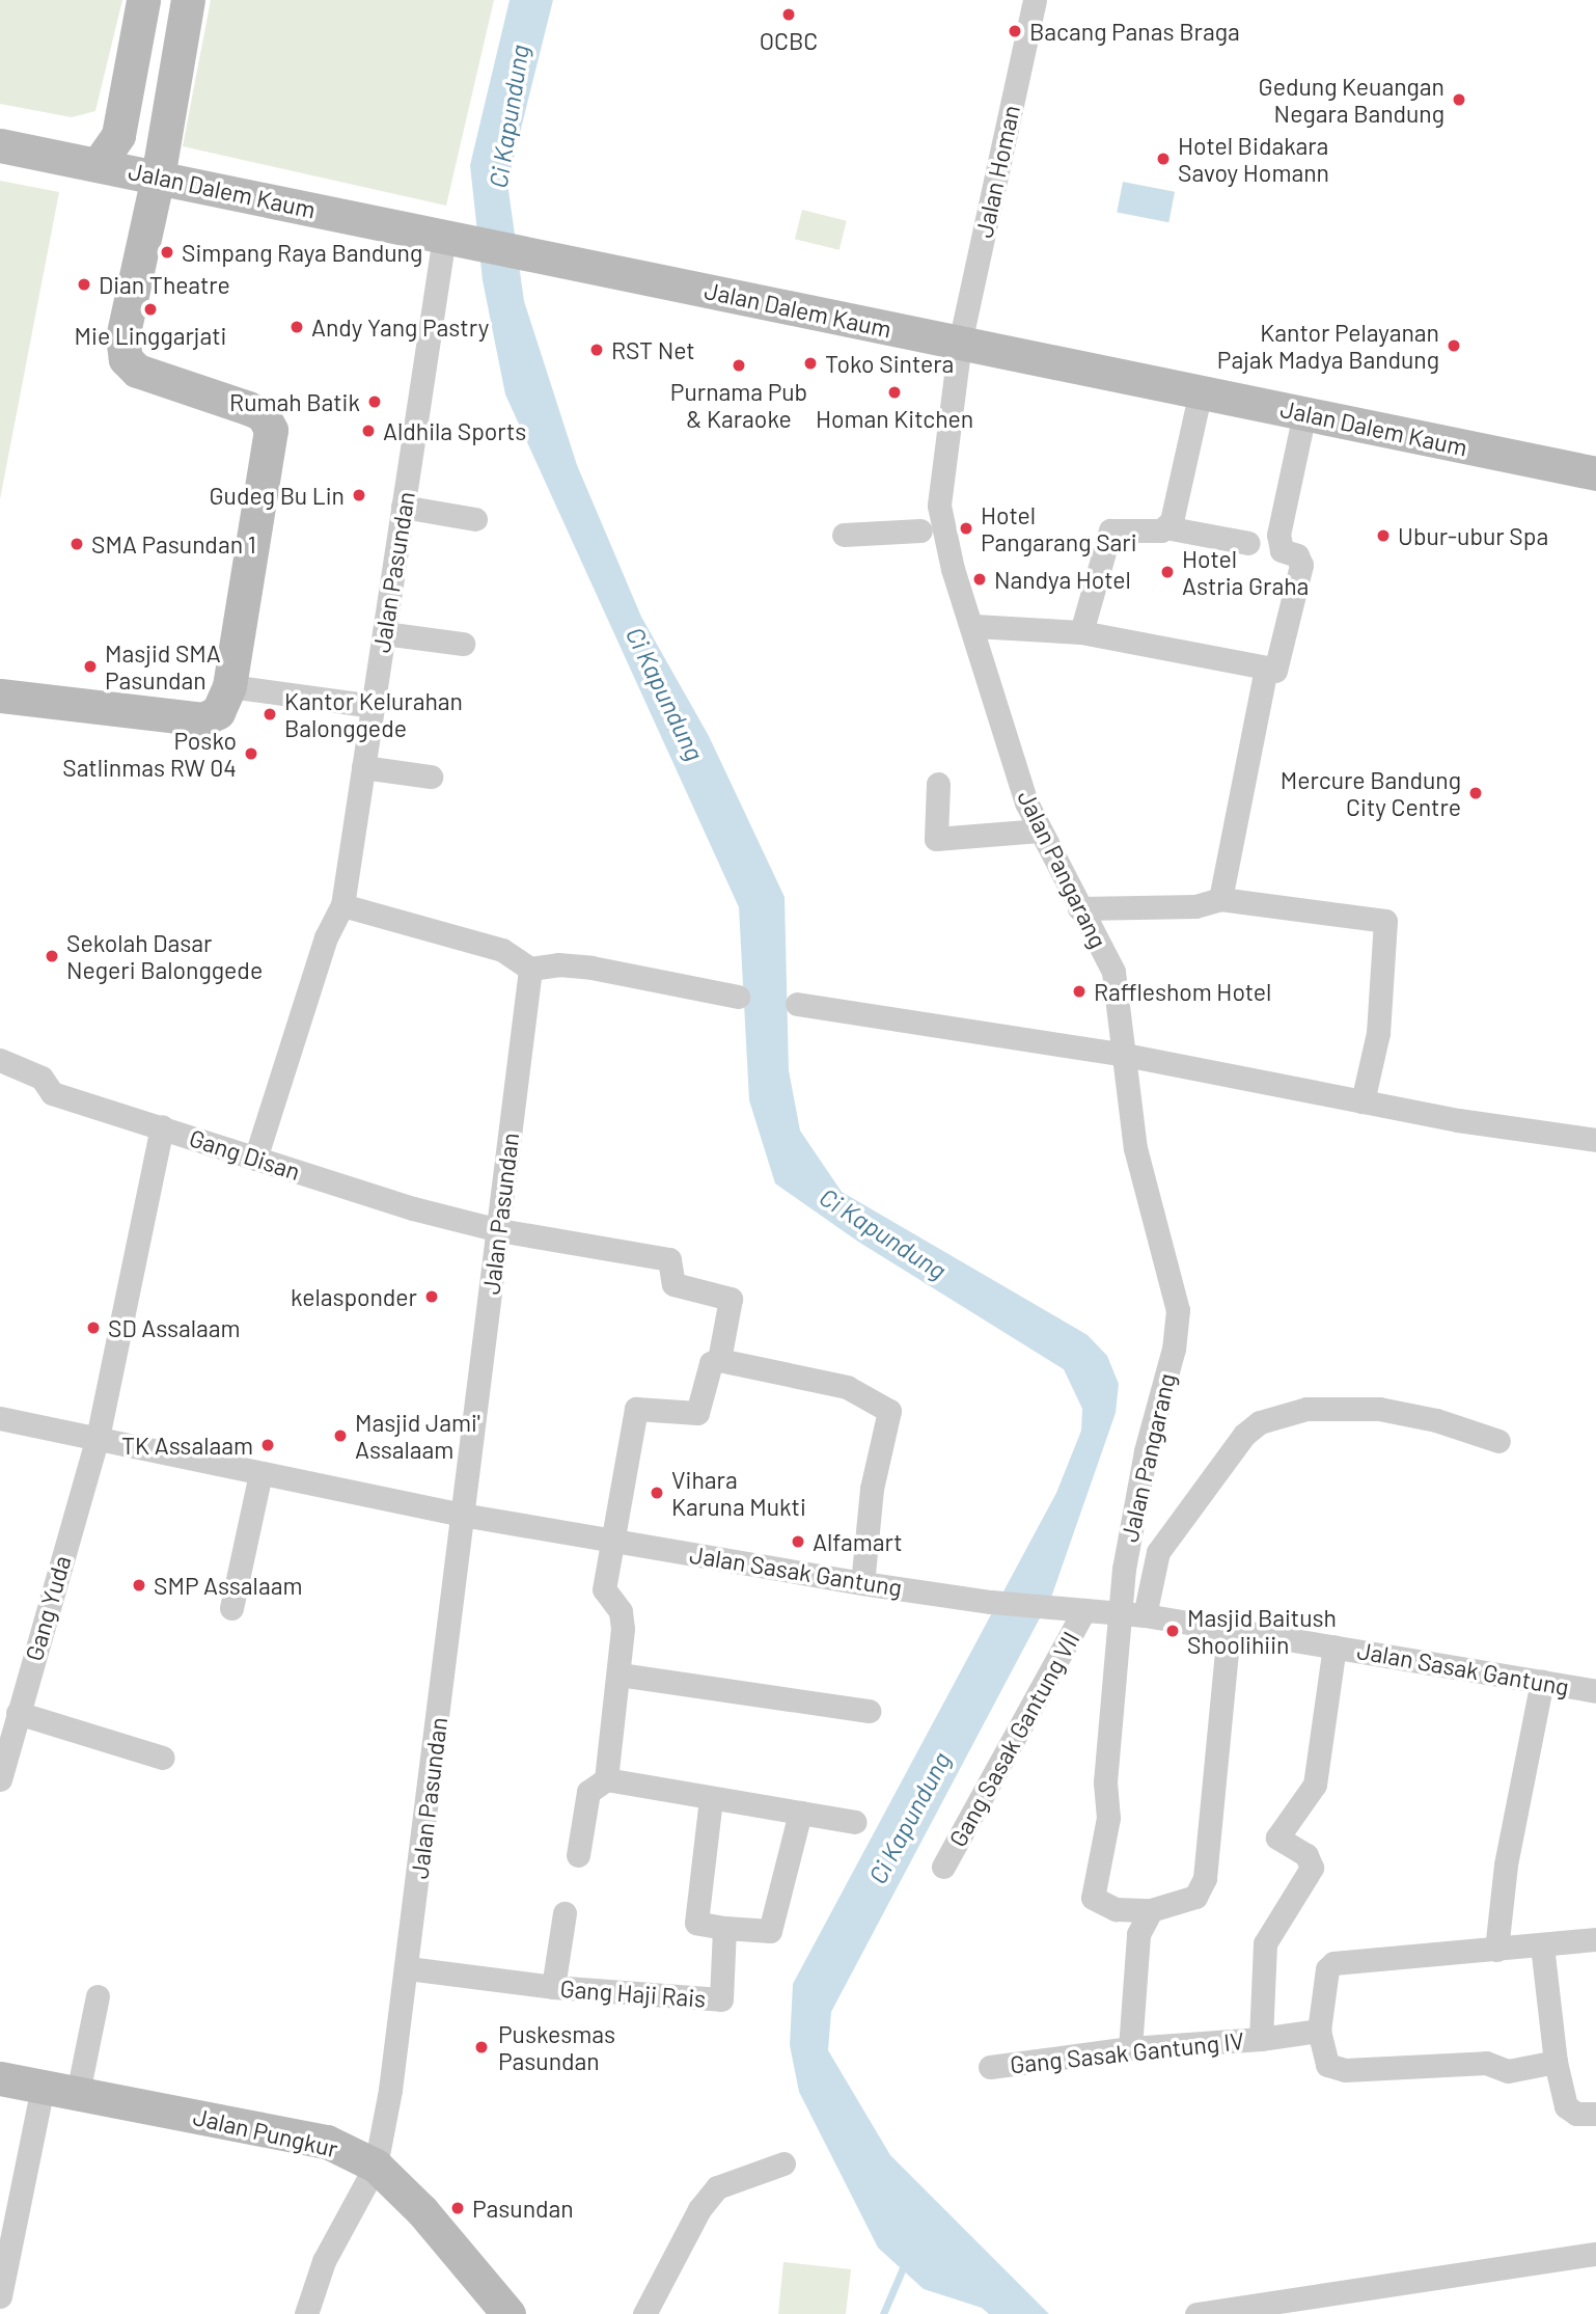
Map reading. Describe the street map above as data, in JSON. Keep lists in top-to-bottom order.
{
  "streets": {
    "main road": ["Jalan Dalem Kaum", "Jalan Pungkur"],
    "street": [
      "Jalan Homan",
      "Jalan Pasundan",
      "Jalan Pangarang",
      "Gang Disan",
      "Jalan Sasak Gantung",
      "Gang Yuda",
      "Gang Sasak Gantung VII",
      "Gang Haji Rais",
      "Gang Sasak Gantung IV"
    ]
  },
  "crossings": [
    ["Jalan Homan", "Jalan Dalem Kaum"],
    ["Jalan Homan", "Jalan Pangarang"],
    ["Jalan Dalem Kaum", "Jalan Pasundan"],
    ["Jalan Dalem Kaum", "Jalan Pangarang"],
    ["Jalan Pasundan", "Gang Disan"],
    ["Jalan Pasundan", "Jalan Sasak Gantung"],
    ["Jalan Pasundan", "Gang Haji Rais"],
    ["Jalan Pasundan", "Jalan Pungkur"],
    ["Jalan Pangarang", "Jalan Sasak Gantung"],
    ["Gang Disan", "Gang Yuda"],
    ["Jalan Sasak Gantung", "Gang Yuda"],
    ["Jalan Sasak Gantung", "Gang Sasak Gantung VII"],
    ["Jalan Sasak Gantung", "Gang Sasak Gantung IV"]
  ],
  "water": ["Ci Kapundung"],
  "places": [
    "OCBC",
    "Bacang Panas Braga",
    "Gedung Keuangan Negara Bandung",
    "Hotel Bidakara Savoy Homann",
    "Simpang Raya Bandung",
    "Dian Theatre",
    "Mie Linggarjati",
    "Andy Yang Pastry",
    "Kantor Pelayanan Pajak Madya Bandung",
    "RST Net",
    "Toko Sintera",
    "Purnama Pub & Karaoke",
    "Homan Kitchen",
    "Rumah Batik",
    "Aldhila Sports",
    "Gudeg Bu Lin",
    "Hotel Pangarang Sari",
    "Ubur-ubur Spa",
    "SMA Pasundan 1",
    "Hotel Astria Graha",
    "Nandya Hotel",
    "Masjid SMA Pasundan",
    "Kantor Kelurahan Balonggede",
    "Posko Satlinmas RW 04",
    "Mercure Bandung City Centre",
    "Sekolah Dasar Negeri Balonggede",
    "Raffleshom Hotel",
    "kelasponder",
    "SD Assalaam",
    "Masjid Jami' Assalaam",
    "TK Assalaam",
    "Vihara Karuna Mukti",
    "Alfamart",
    "SMP Assalaam",
    "Masjid Baitush Shoolihiin",
    "Puskesmas Pasundan",
    "Pasundan"
  ]
}
